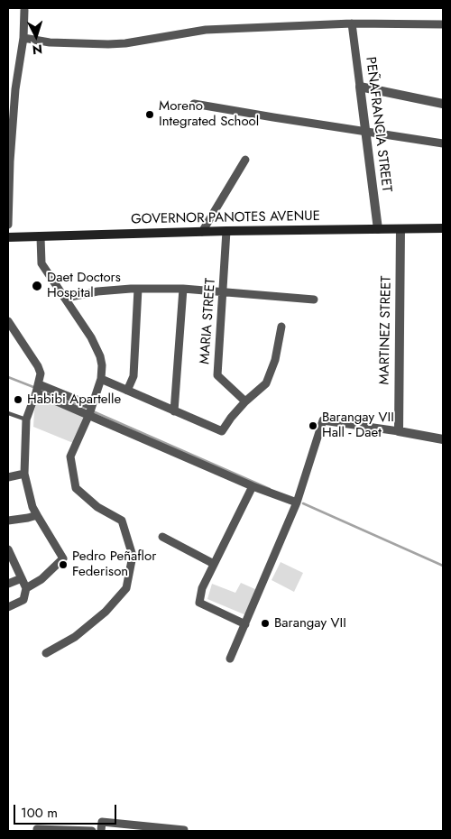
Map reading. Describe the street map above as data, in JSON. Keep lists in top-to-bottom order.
{
  "streets": {
    "main road": ["GOVERNOR PANOTES AVENUE"],
    "street": ["PEÑAFRANCIA STREET", "MARIA STREET", "MARTINEZ STREET"]
  },
  "crossings": [
    ["PEÑAFRANCIA STREET", "GOVERNOR PANOTES AVENUE"],
    ["GOVERNOR PANOTES AVENUE", "MARIA STREET"],
    ["GOVERNOR PANOTES AVENUE", "MARTINEZ STREET"]
  ],
  "places": [
    "Moreno Integrated School",
    "Daet Doctors Hospital",
    "Habibi Apartelle",
    "Barangay VII Hall - Daet",
    "Pedro Peñaflor Federison",
    "Barangay VII"
  ],
  "scale_bar": "100 m",
  "north": "bottom"
}
